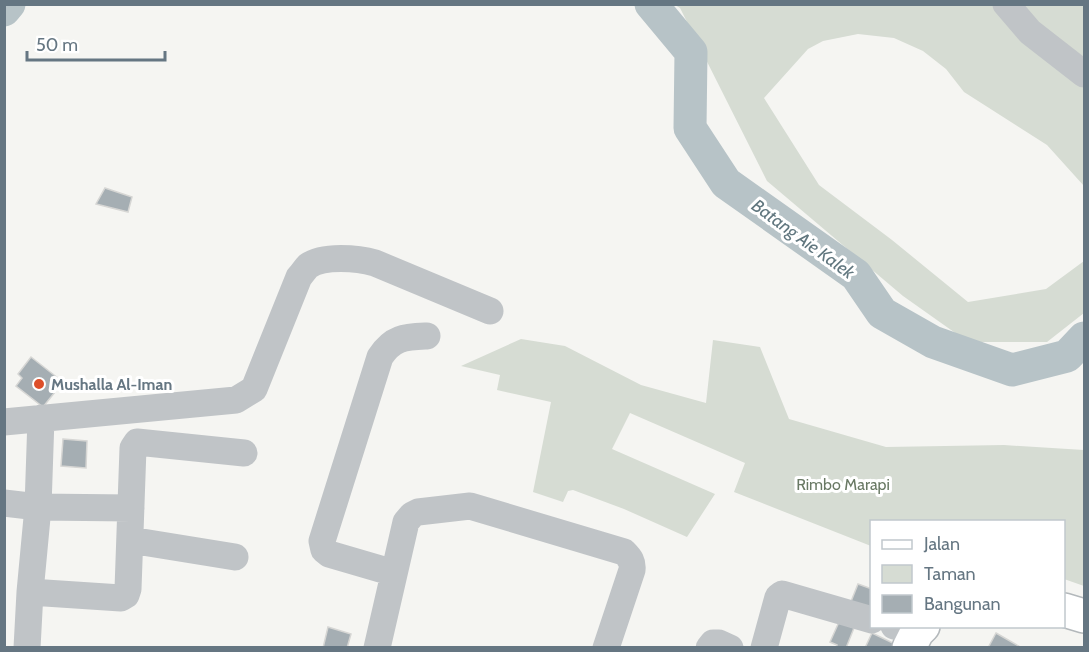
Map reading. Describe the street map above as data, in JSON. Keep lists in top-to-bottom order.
{
  "water": ["Batang Aie Kalek"],
  "parks": ["Rimbo Marapi"],
  "places": ["Mushalla Al-Iman"],
  "legend": ["Jalan", "Taman", "Bangunan"],
  "scale_bar": "50 m"
}
